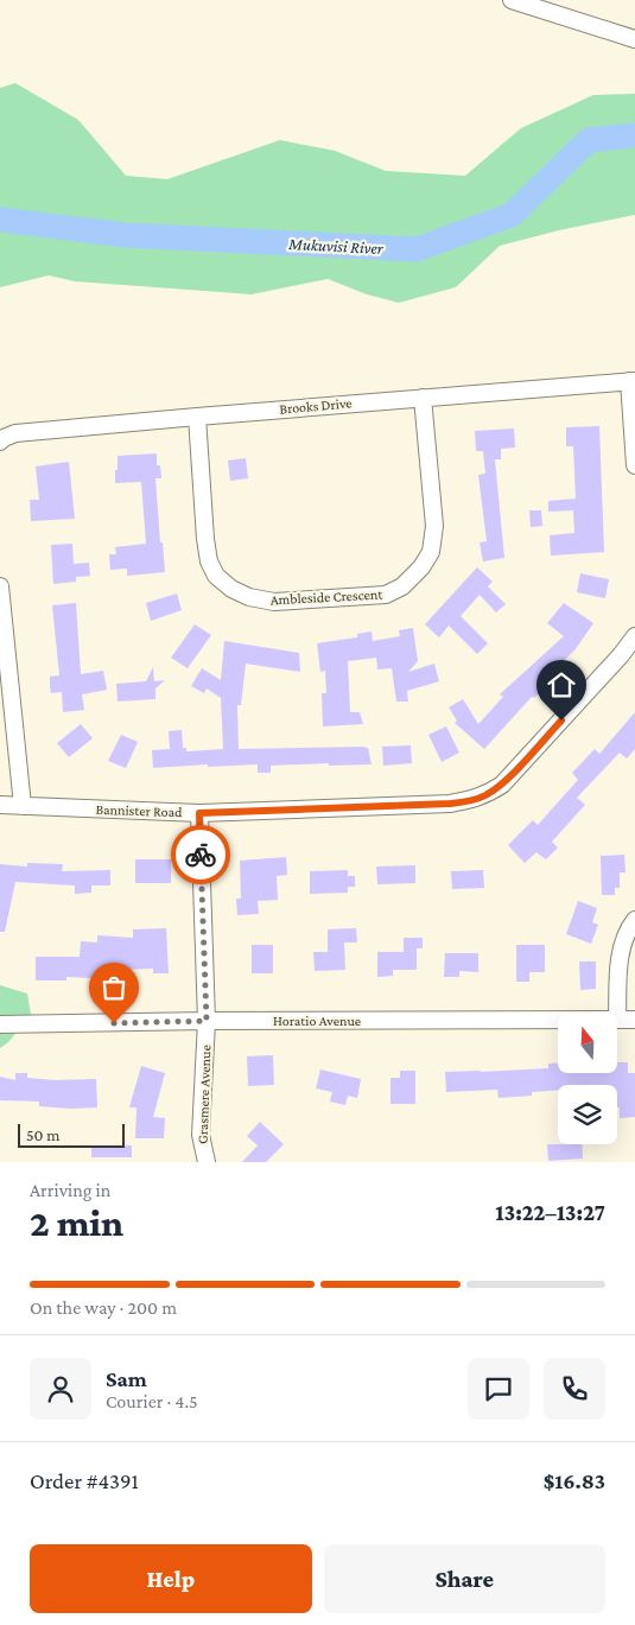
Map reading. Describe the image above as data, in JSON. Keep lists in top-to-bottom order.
{
  "streets": {
    "street": [
      "Brooks Drive",
      "Ambleside Crescent",
      "Bannister Road",
      "Horatio Avenue",
      "Grasmere Avenue"
    ]
  },
  "crossings": [
    ["Brooks Drive", "Ambleside Crescent"],
    ["Bannister Road", "Grasmere Avenue"],
    ["Horatio Avenue", "Grasmere Avenue"]
  ],
  "water": ["Mukuvisi River"],
  "scale_bar": "50 m",
  "north": "top",
  "page": {
    "scale": "50 m",
    "heading": ["2 min", "Arriving in", "13:22–13:27"],
    "panel": [
      "Sam",
      "Courier · 4.5",
      "Order #4391",
      "$16.83"
    ],
    "bar": "On the way · 200 m",
    "buttons": ["Help", "Share"]
  }
}
